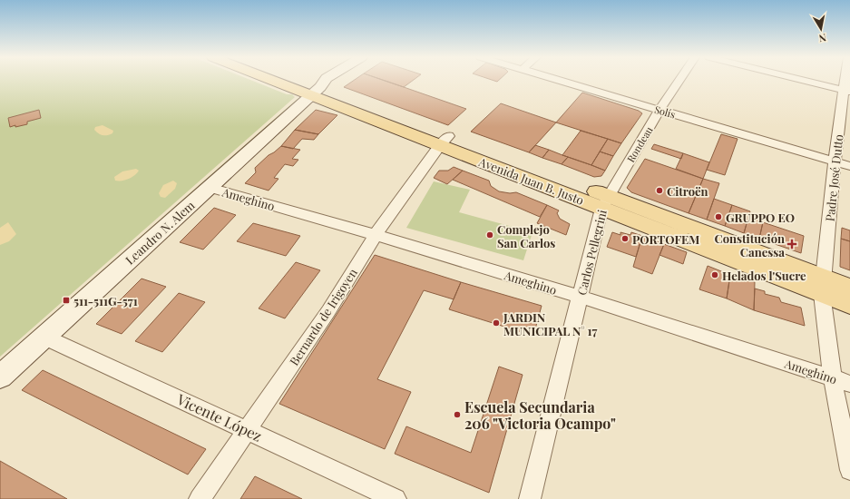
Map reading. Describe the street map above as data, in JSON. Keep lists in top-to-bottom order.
{
  "streets": {
    "main road": ["Avenida Juan B. Justo", "Leandro N. Alem"],
    "street": [
      "Solís",
      "Rondeau",
      "Padre José Dutto",
      "Ameghino",
      "Carlos Pellegrini",
      "Bernardo de Irigoyen",
      "Vicente López"
    ]
  },
  "crossings": [
    ["Solís", "Rondeau"],
    ["Solís", "Padre José Dutto"],
    ["Rondeau", "Avenida Juan B. Justo"],
    ["Rondeau", "Carlos Pellegrini"],
    ["Padre José Dutto", "Avenida Juan B. Justo"],
    ["Padre José Dutto", "Ameghino"],
    ["Avenida Juan B. Justo", "Leandro N. Alem"],
    ["Avenida Juan B. Justo", "Carlos Pellegrini"],
    ["Avenida Juan B. Justo", "Bernardo de Irigoyen"],
    ["Ameghino", "Leandro N. Alem"],
    ["Ameghino", "Carlos Pellegrini"],
    ["Ameghino", "Bernardo de Irigoyen"],
    ["Leandro N. Alem", "Vicente López"],
    ["Bernardo de Irigoyen", "Vicente López"]
  ],
  "places": {
    "other": [
      "Citroën",
      "GRUPPO EO",
      "Complejo San Carlos",
      "PORTOFEM",
      "Helados l'Sucre",
      "JARDIN MUNICIPAL N° 17",
      "Escuela Secundaria 206 \"Victoria Ocampo\""
    ],
    "health": ["Constitución Canessa"],
    "transit": ["511-511G-571"]
  },
  "north": "bottom"
}
